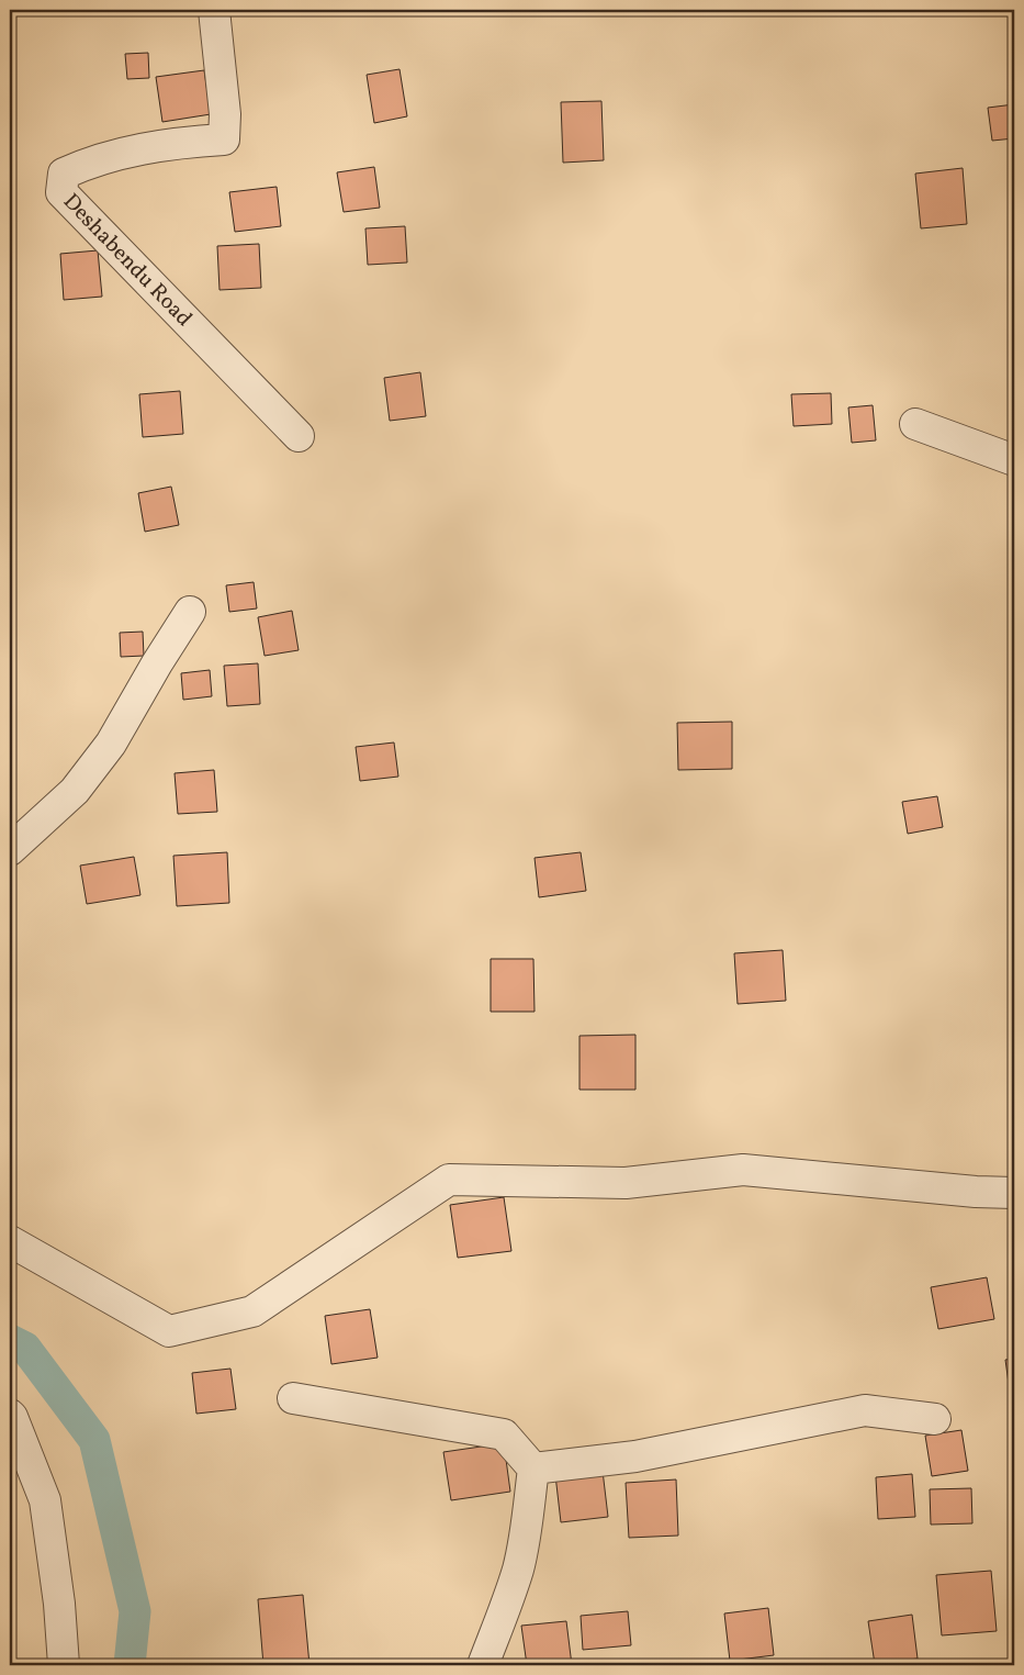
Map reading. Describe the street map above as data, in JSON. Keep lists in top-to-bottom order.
{
  "streets": {
    "street": ["Deshabendu Road"]
  }
}
